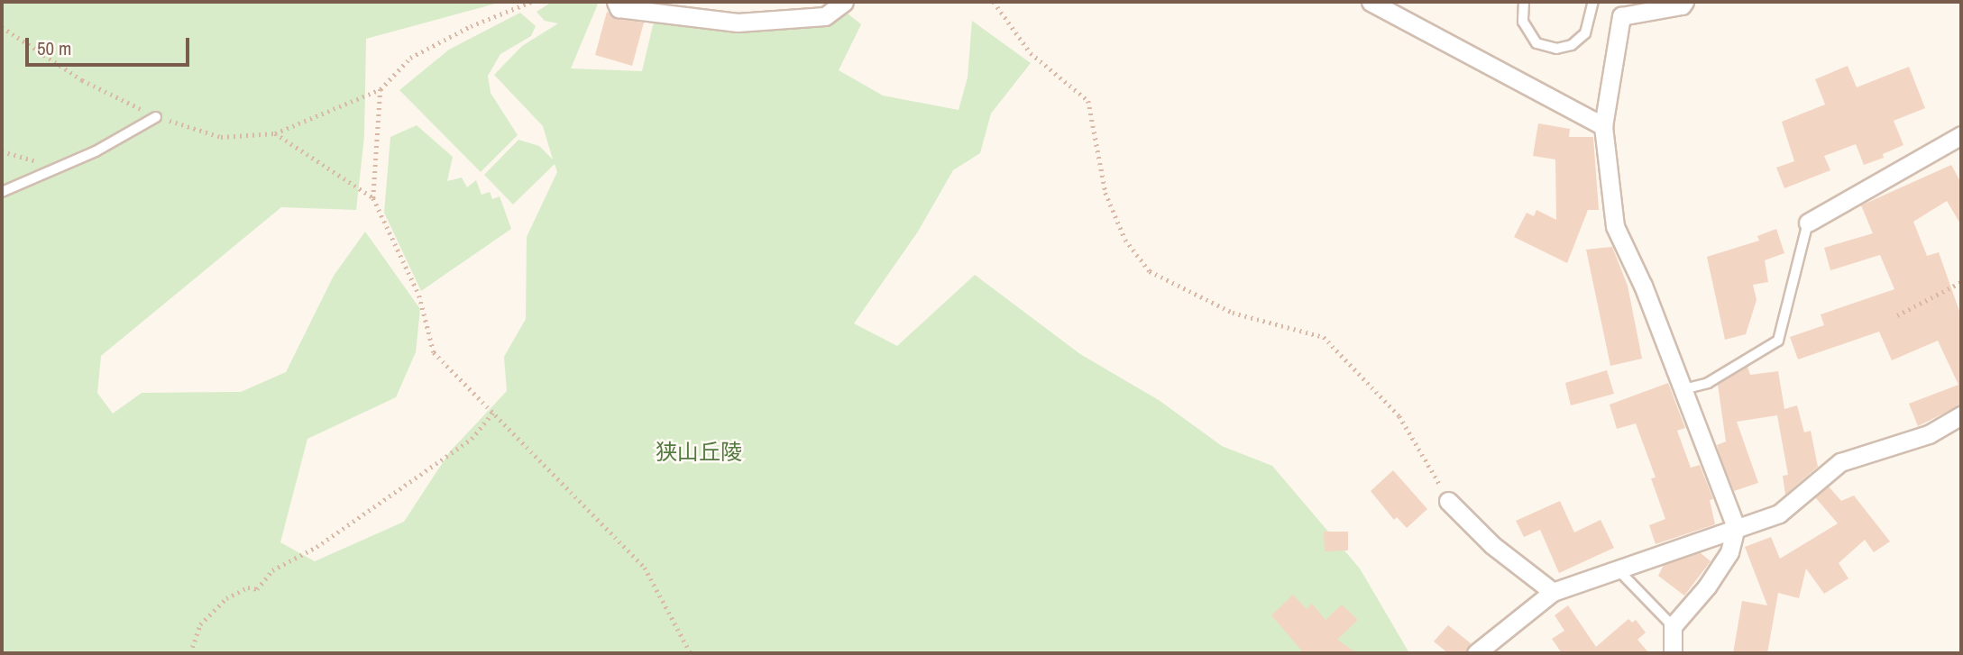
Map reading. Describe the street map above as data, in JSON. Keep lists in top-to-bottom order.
{
  "parks": ["狭山丘陵"],
  "scale_bar": "50 m"
}
